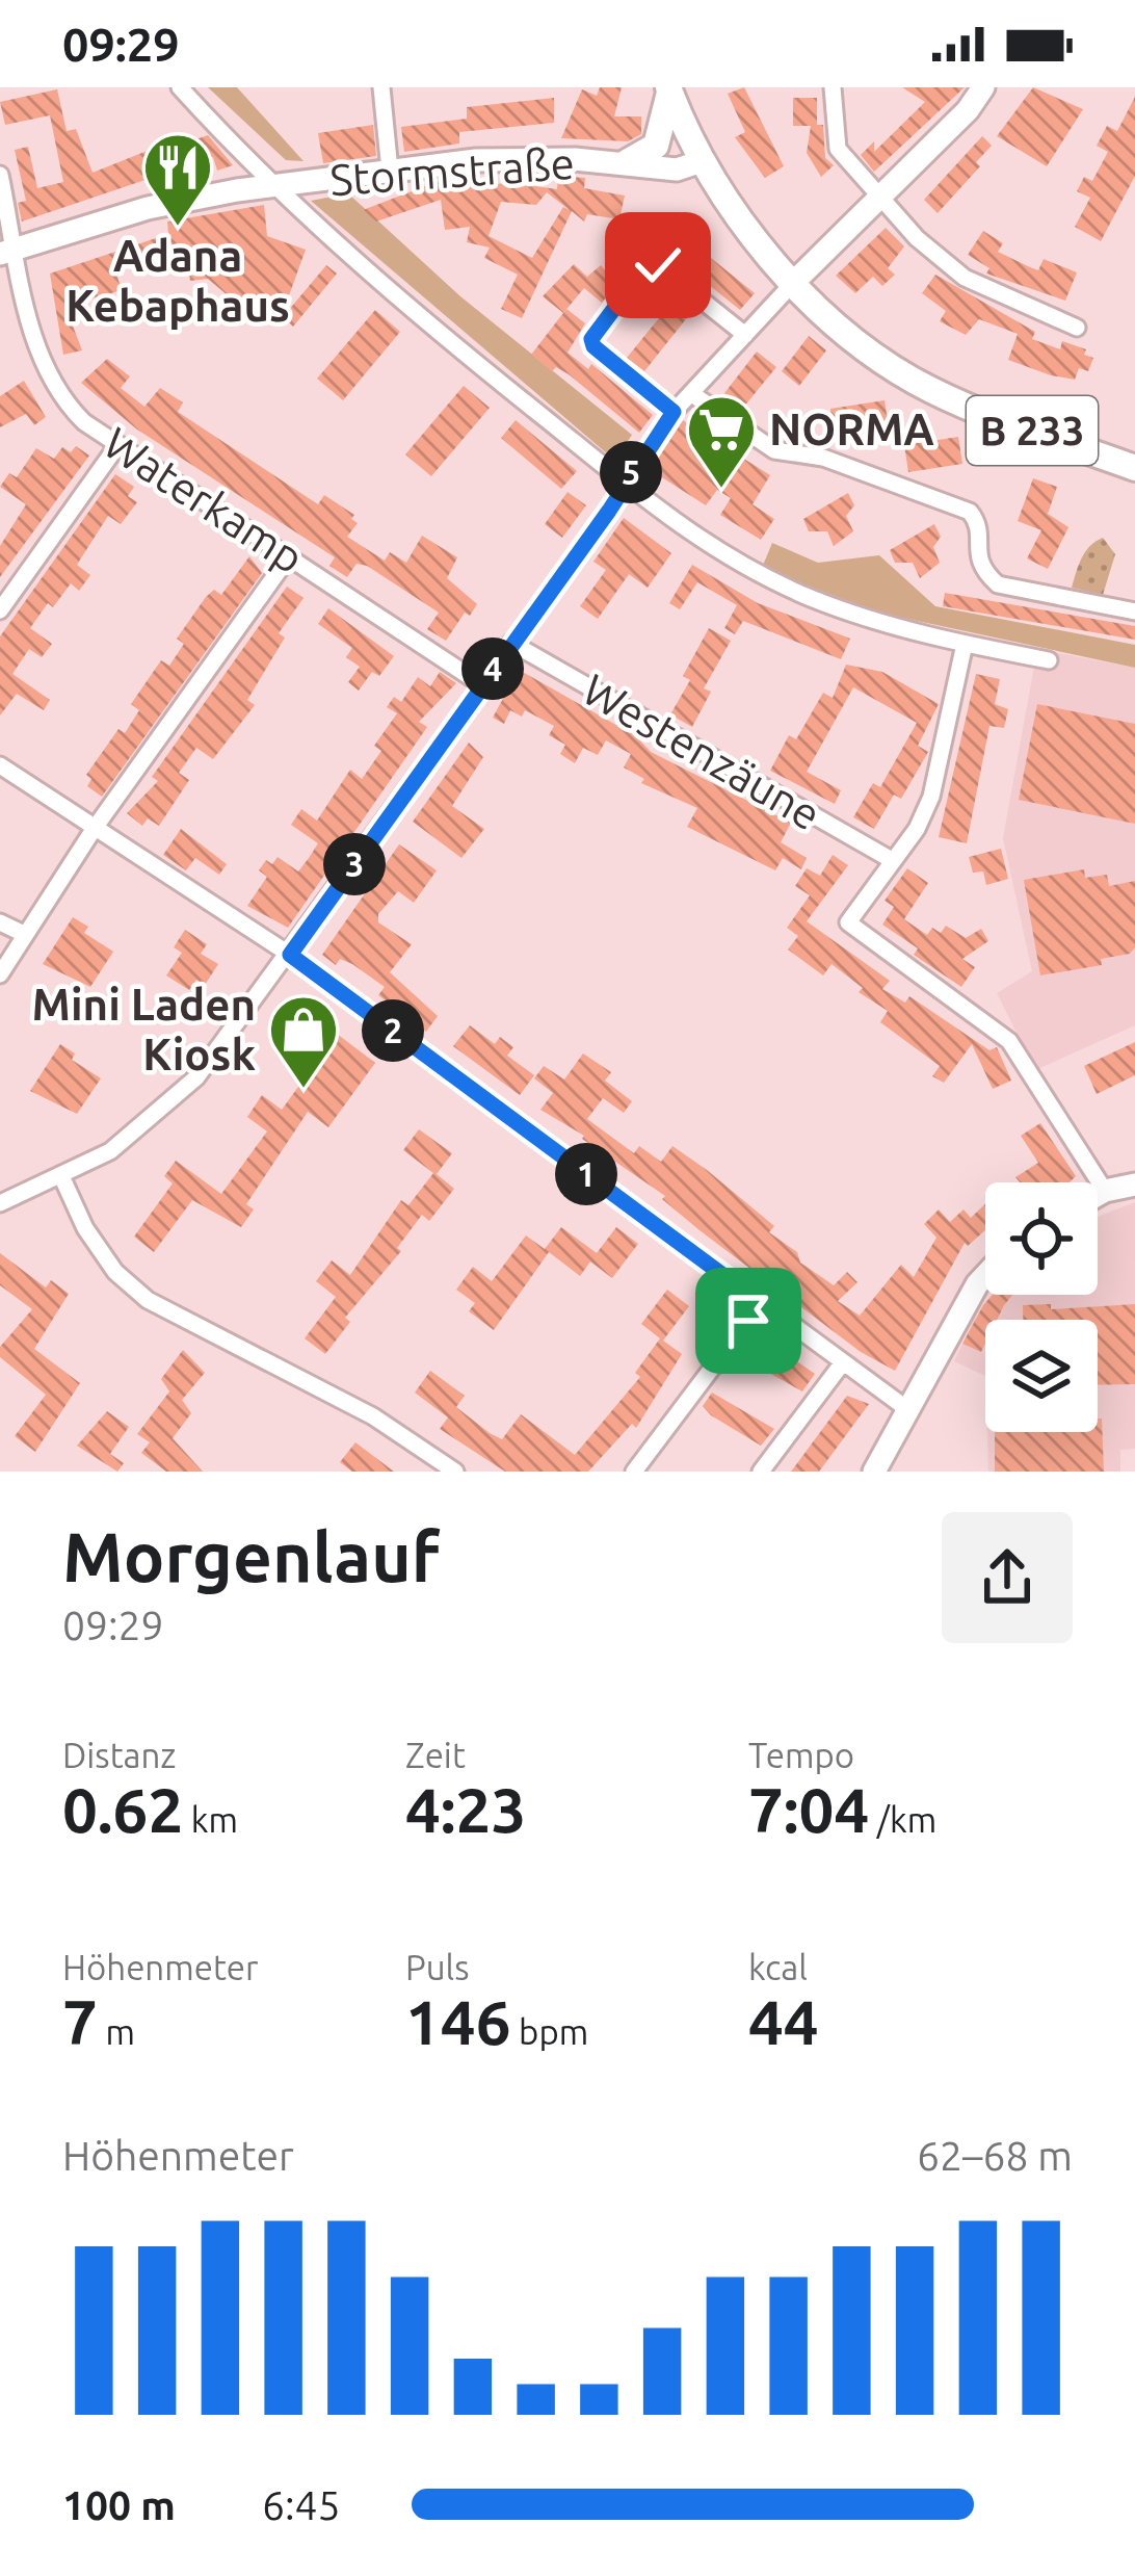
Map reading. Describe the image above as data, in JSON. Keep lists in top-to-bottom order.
{
  "streets": {
    "main road": ["B 233"],
    "street": ["Stormstraße", "Waterkamp", "Westenzäune"]
  },
  "crossings": [
    ["Stormstraße", "B 233"],
    ["Stormstraße", "Waterkamp"]
  ],
  "places": {
    "restaurant": ["Adana Kebaphaus"],
    "supermarket": ["NORMA"],
    "shop": ["Mini Laden Kiosk"]
  },
  "page": {
    "status": "09:29",
    "pins": [
      "5",
      "4",
      "3",
      "2",
      "1"
    ],
    "heading": ["Morgenlauf", "09:29"],
    "stats": [
      ["Distanz", "0.62 km"],
      ["Zeit", "4:23"],
      ["Tempo", "7:04 /km"],
      ["Höhenmeter", "7 m"],
      ["Puls", "146 bpm"],
      ["kcal", "44"]
    ],
    "chart": ["Höhenmeter", "62–68 m"],
    "list": [
      {
        "name": "100 m",
        "note": "6:45"
      }
    ]
  }
}
